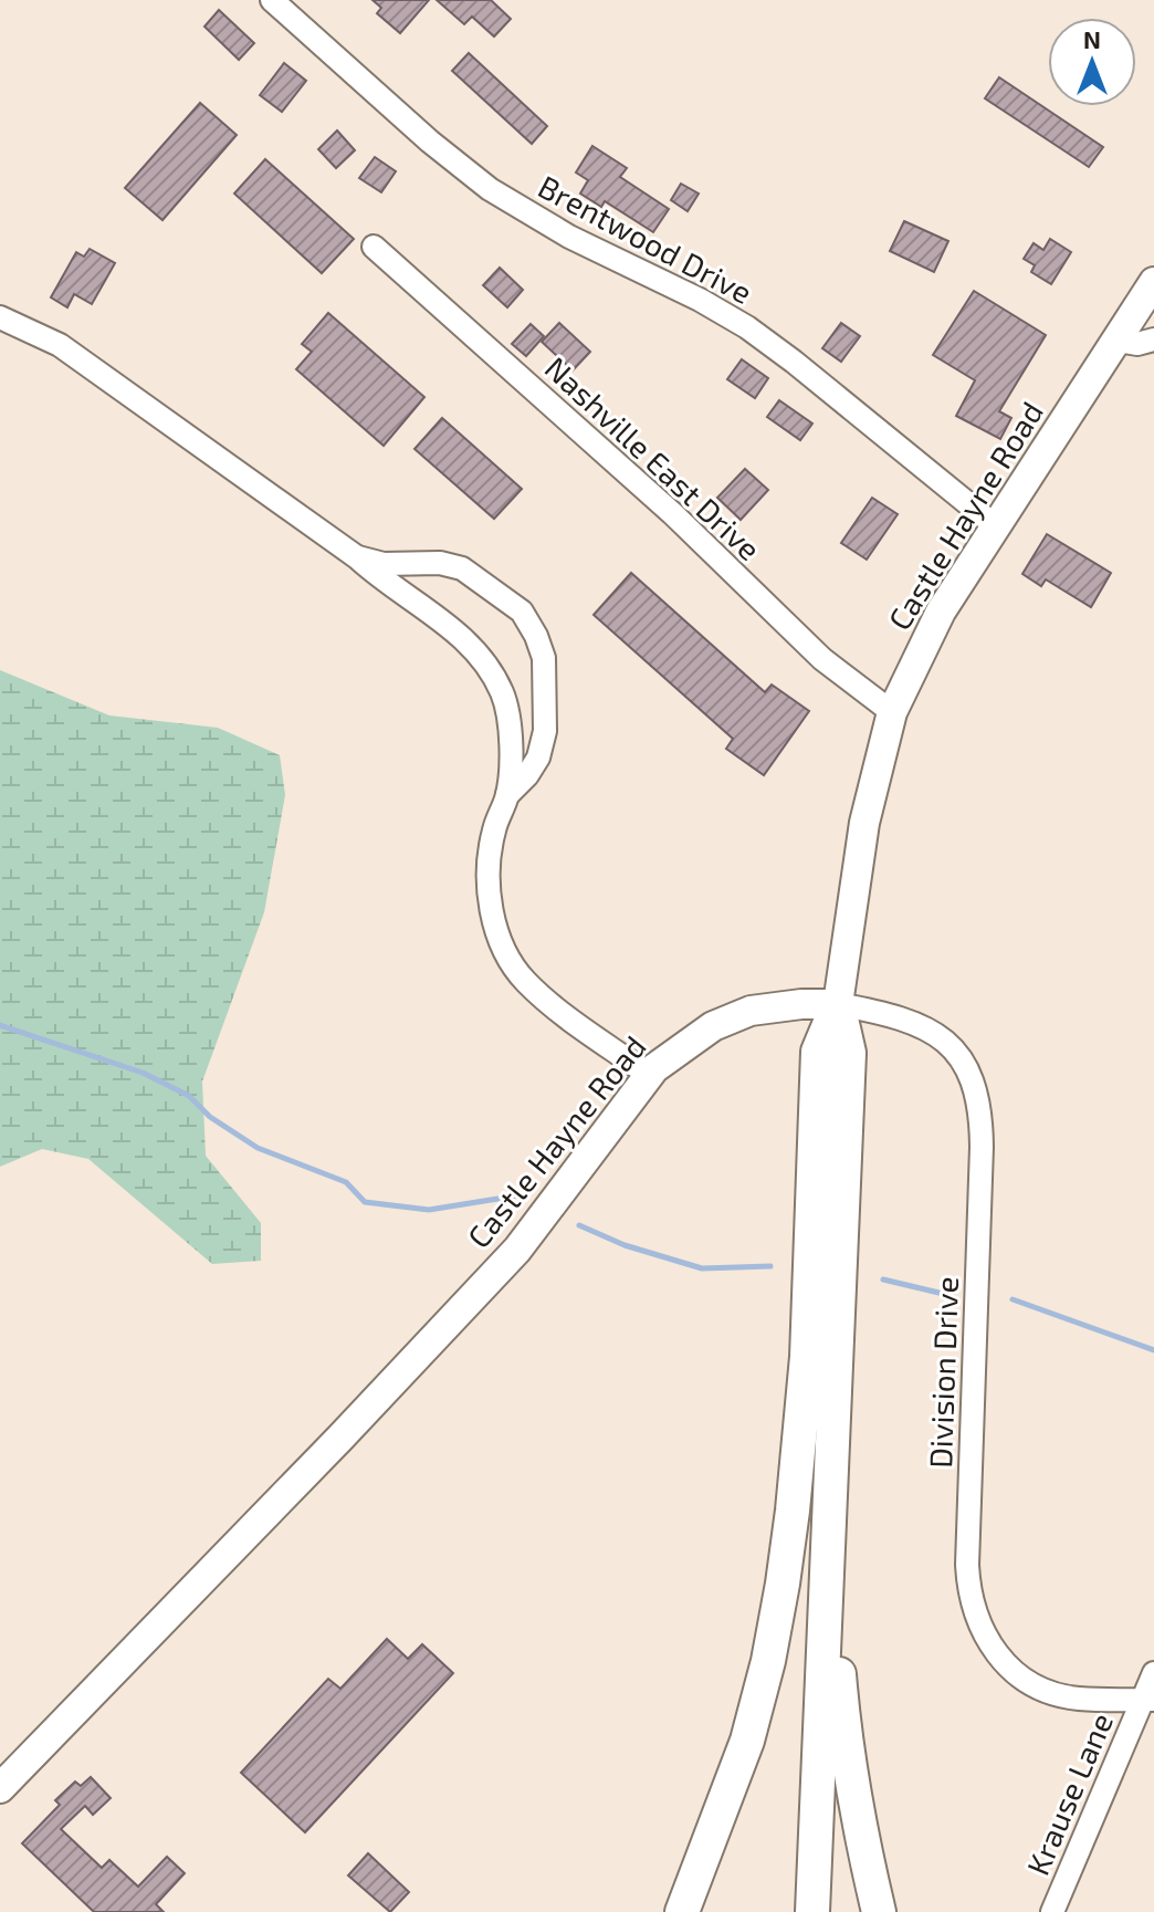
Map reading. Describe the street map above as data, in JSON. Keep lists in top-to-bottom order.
{
  "streets": {
    "main road": ["Castle Hayne Road"],
    "street": [
      "Brentwood Drive",
      "Nashville East Drive",
      "Division Drive",
      "Krause Lane"
    ]
  },
  "crossings": [
    ["Brentwood Drive", "Castle Hayne Road"],
    ["Nashville East Drive", "Castle Hayne Road"],
    ["Castle Hayne Road", "Division Drive"],
    ["Division Drive", "Krause Lane"]
  ],
  "north": "top"
}
